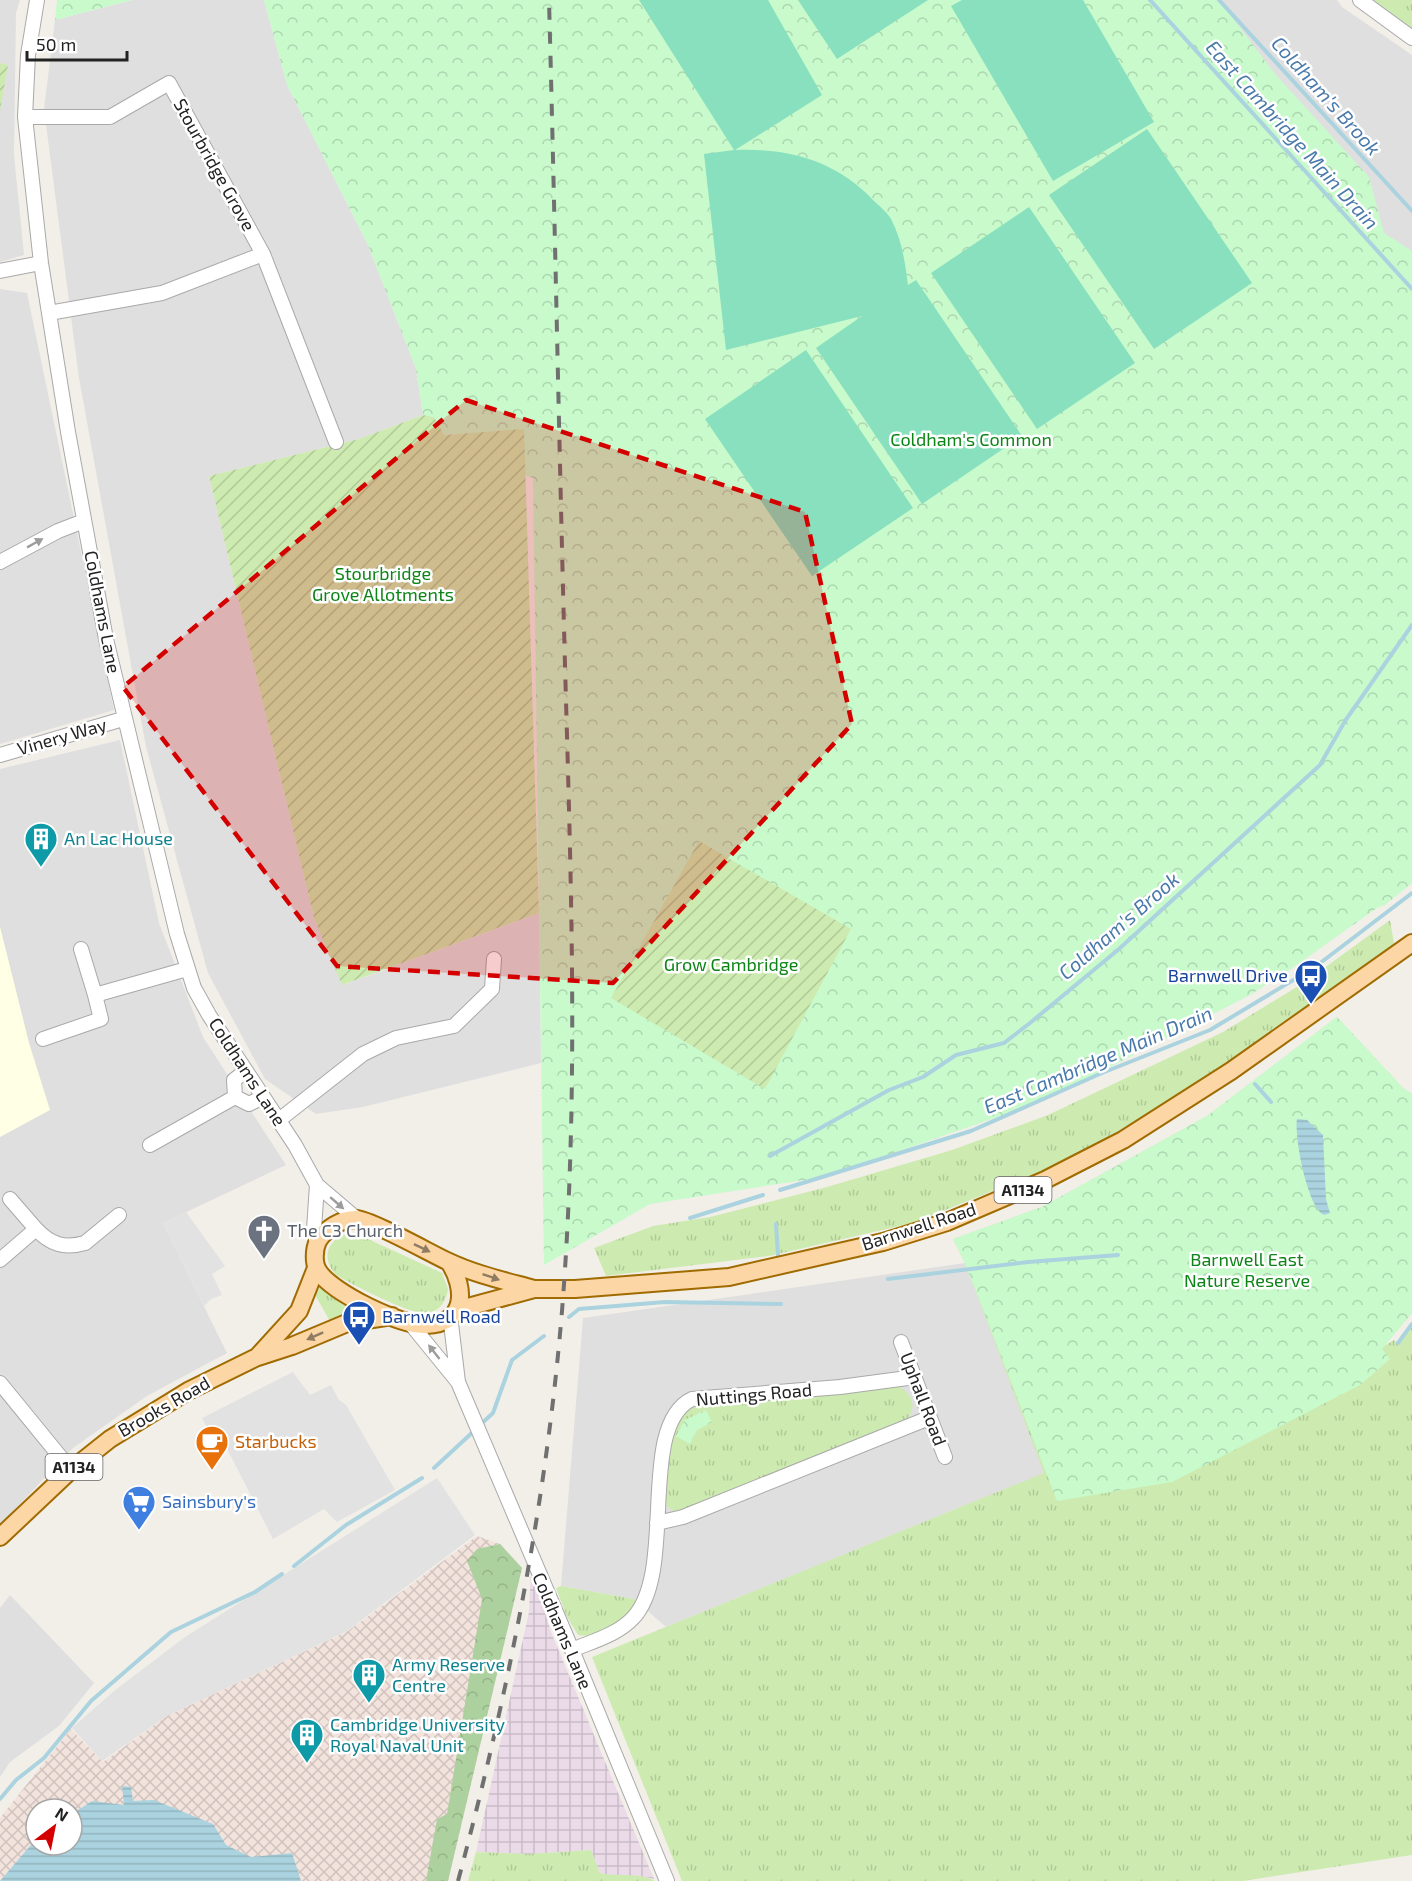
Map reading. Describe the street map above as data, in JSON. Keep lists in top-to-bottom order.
{
  "streets": {
    "main road": ["A1134", "Barnwell Road", "Brooks Road"],
    "street": [
      "Stourbridge Grove",
      "Coldhams Lane",
      "Vinery Way",
      "Nuttings Road",
      "Uphall Road"
    ]
  },
  "crossings": [
    ["Stourbridge Grove", "Coldhams Lane"],
    ["Coldhams Lane", "Vinery Way"],
    ["Coldhams Lane", "A1134"],
    ["Coldhams Lane", "Barnwell Road"],
    ["Coldhams Lane", "Nuttings Road"],
    ["A1134", "Barnwell Road"],
    ["A1134", "Brooks Road"],
    ["Nuttings Road", "Uphall Road"]
  ],
  "water": ["Coldham's Brook", "East Cambridge Main Drain"],
  "parks": [
    "Coldham's Common",
    "Stourbridge Grove Allotments",
    "Grow Cambridge",
    "Barnwell East Nature Reserve"
  ],
  "places": {
    "building": ["An Lac House", "Army Reserve Centre", "Cambridge University Royal Naval Unit"],
    "bus stop": ["Barnwell Drive", "Barnwell Road"],
    "church": ["The C3 Church"],
    "cafe": ["Starbucks"],
    "supermarket": ["Sainsbury's"]
  },
  "scale_bar": "50 m",
  "north": "top right"
}
